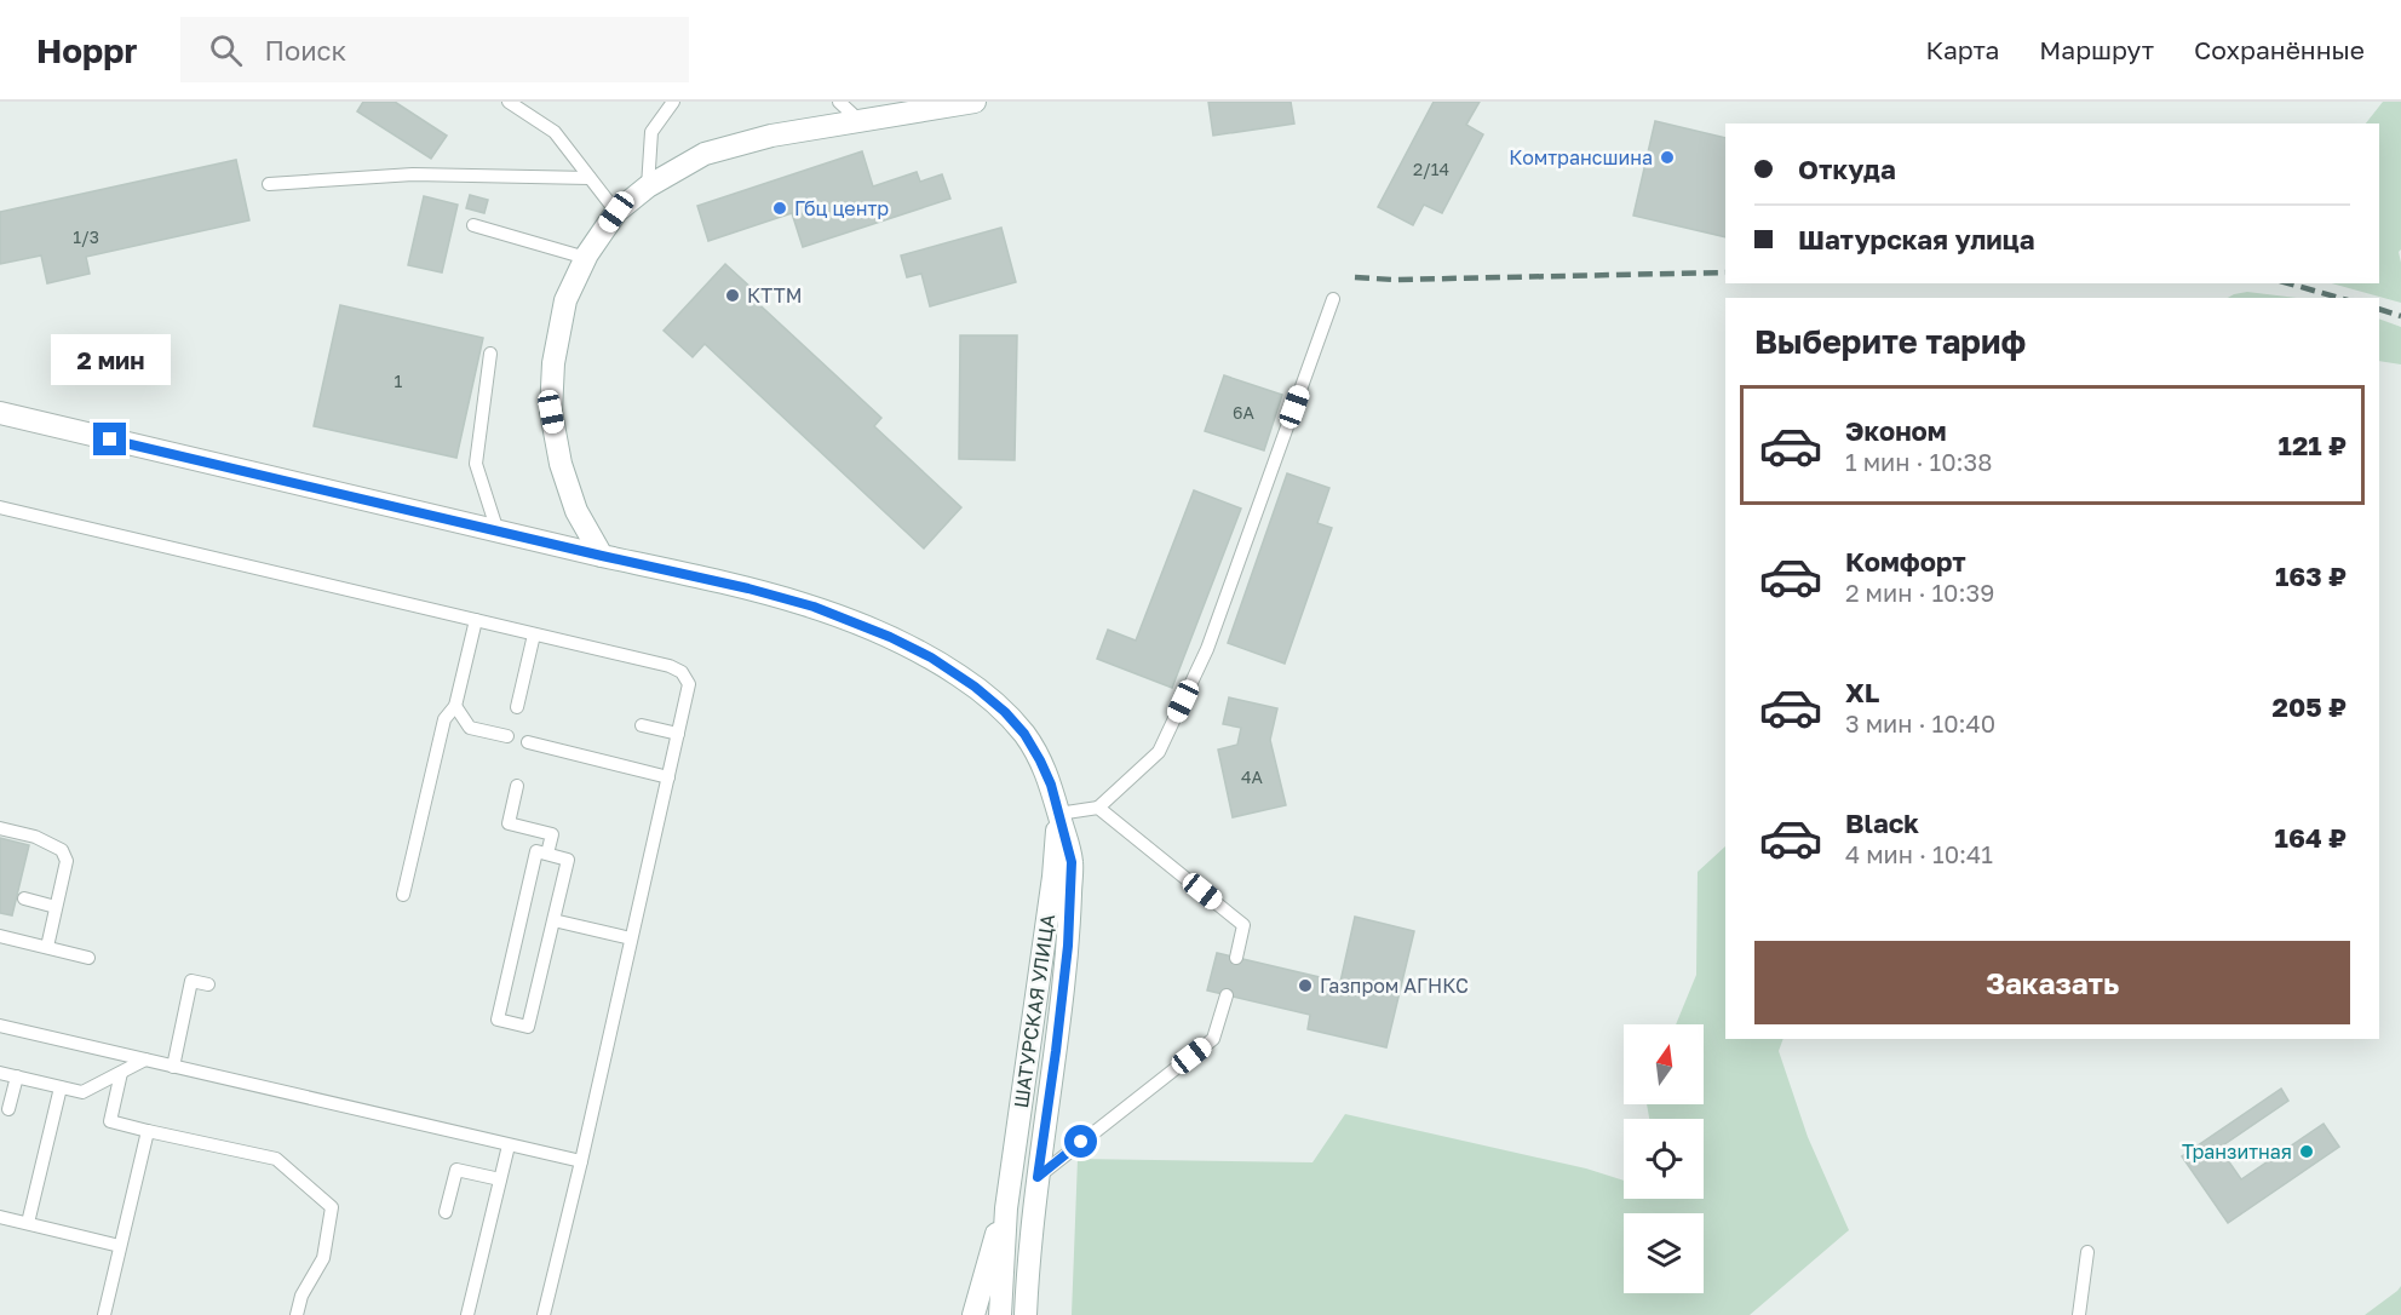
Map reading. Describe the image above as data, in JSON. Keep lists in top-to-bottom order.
{
  "streets": {
    "main road": ["ШАТУРСКАЯ УЛИЦА"]
  },
  "places": [
    "Комтрансшина",
    "Гбц центр",
    "КТТМ",
    "Газпром АГНКС",
    "Транзитная"
  ],
  "house_numbers": [
    "2/14",
    "1/3",
    "1",
    "6А",
    "4А"
  ],
  "north": "top",
  "page": {
    "header": "Hoppr",
    "search": "Поиск",
    "nav": ["Карта", "Маршрут", "Сохранённые"],
    "banner": ["Откуда", "Шатурская улица"],
    "heading": "Выберите тариф",
    "bubble": "2 мин",
    "list": [
      {
        "name": "Эконом",
        "note": "1 мин · 10:38",
        "value": "121 ₽"
      },
      {
        "name": "Комфорт",
        "note": "2 мин · 10:39",
        "value": "163 ₽"
      },
      {
        "name": "XL",
        "note": "3 мин · 10:40",
        "value": "205 ₽"
      },
      {
        "name": "Black",
        "note": "4 мин · 10:41",
        "value": "164 ₽"
      }
    ],
    "buttons": "Заказать"
  }
}
